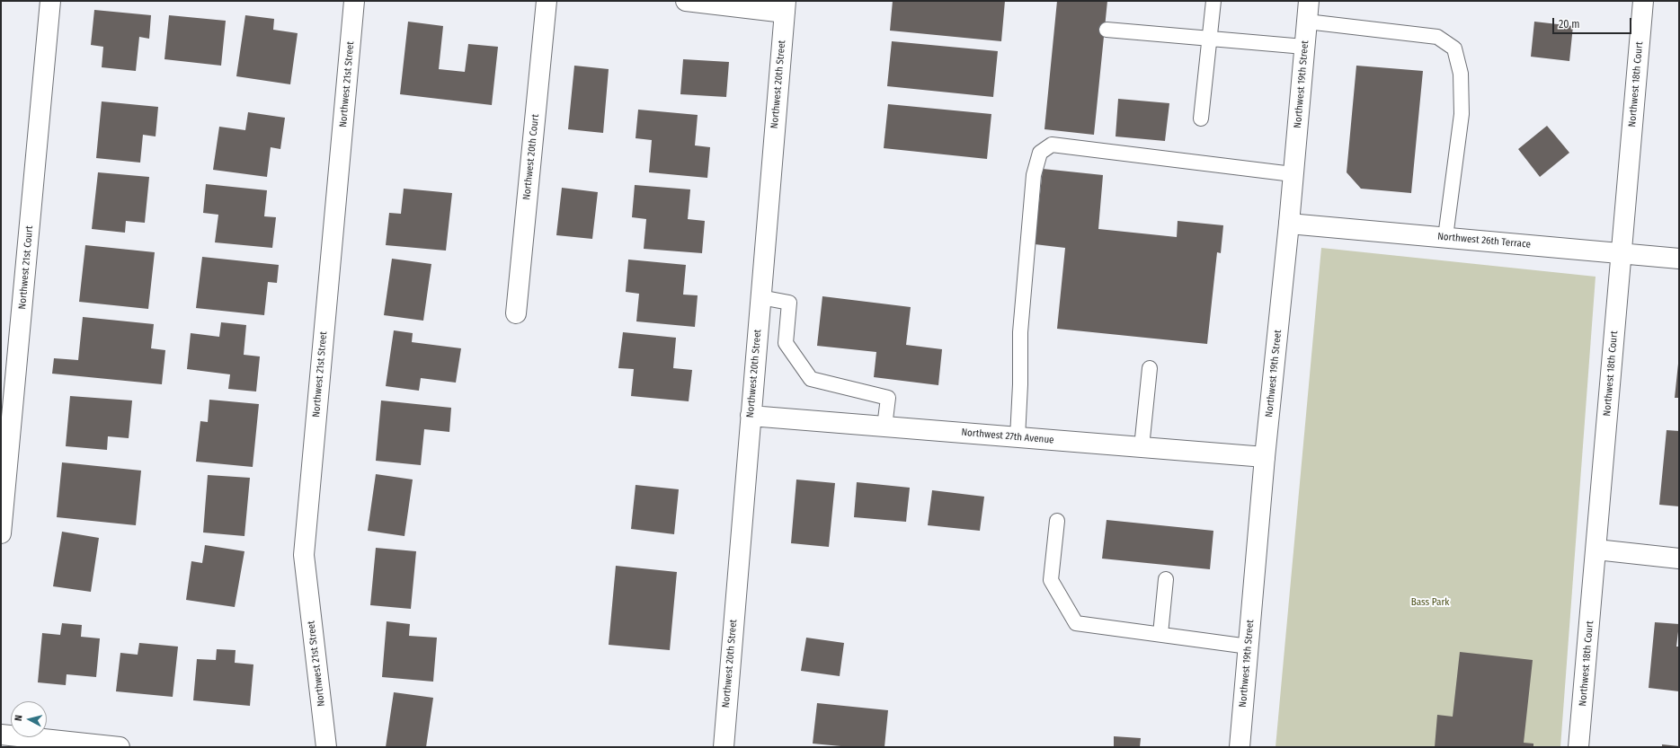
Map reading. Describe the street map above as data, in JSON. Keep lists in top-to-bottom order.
{
  "streets": {
    "street": [
      "Northwest 21st Street",
      "Northwest 20th Street",
      "Northwest 19th Street",
      "Northwest 18th Court",
      "Northwest 20th Court",
      "Northwest 26th Terrace",
      "Northwest 21st Court",
      "Northwest 27th Avenue"
    ]
  },
  "crossings": [
    ["Northwest 20th Street", "Northwest 27th Avenue"],
    ["Northwest 19th Street", "Northwest 26th Terrace"],
    ["Northwest 19th Street", "Northwest 27th Avenue"],
    ["Northwest 18th Court", "Northwest 26th Terrace"]
  ],
  "parks": ["Bass Park"],
  "scale_bar": "20 m",
  "north": "left"
}
